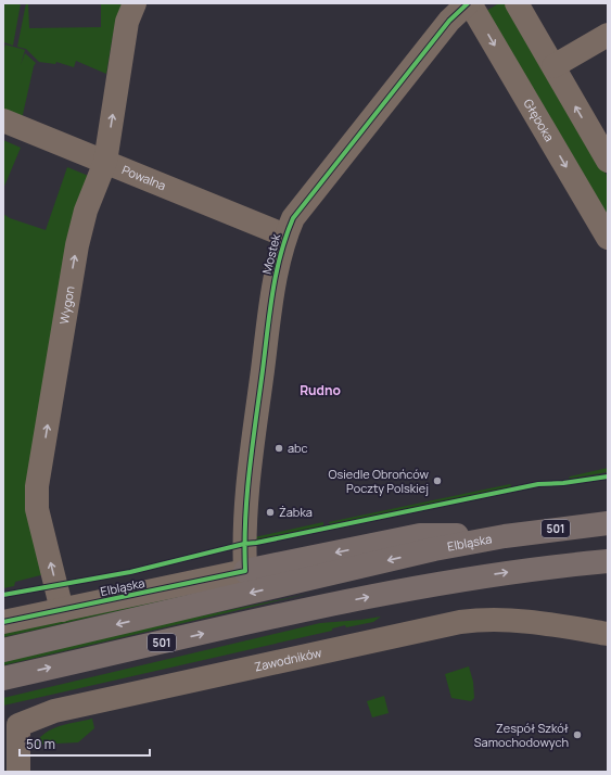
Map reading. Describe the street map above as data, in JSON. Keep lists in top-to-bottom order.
{
  "streets": {
    "main road": ["501", "Elbląska"],
    "street": [
      "Głęboka",
      "Powalna",
      "Mostek",
      "Wygon",
      "Zawodników"
    ]
  },
  "crossings": [
    ["Głęboka", "Mostek"],
    ["Powalna", "Mostek"],
    ["Powalna", "Wygon"],
    ["Mostek", "Elbląska"],
    ["Wygon", "Elbląska"]
  ],
  "one_way": ["Wygon"],
  "districts": ["Rudno"],
  "places": [
    "abc",
    "Osiedle Obrońców Poczty Polskiej",
    "Żabka",
    "Zespół Szkół Samochodowych"
  ],
  "scale_bar": "50 m"
}
